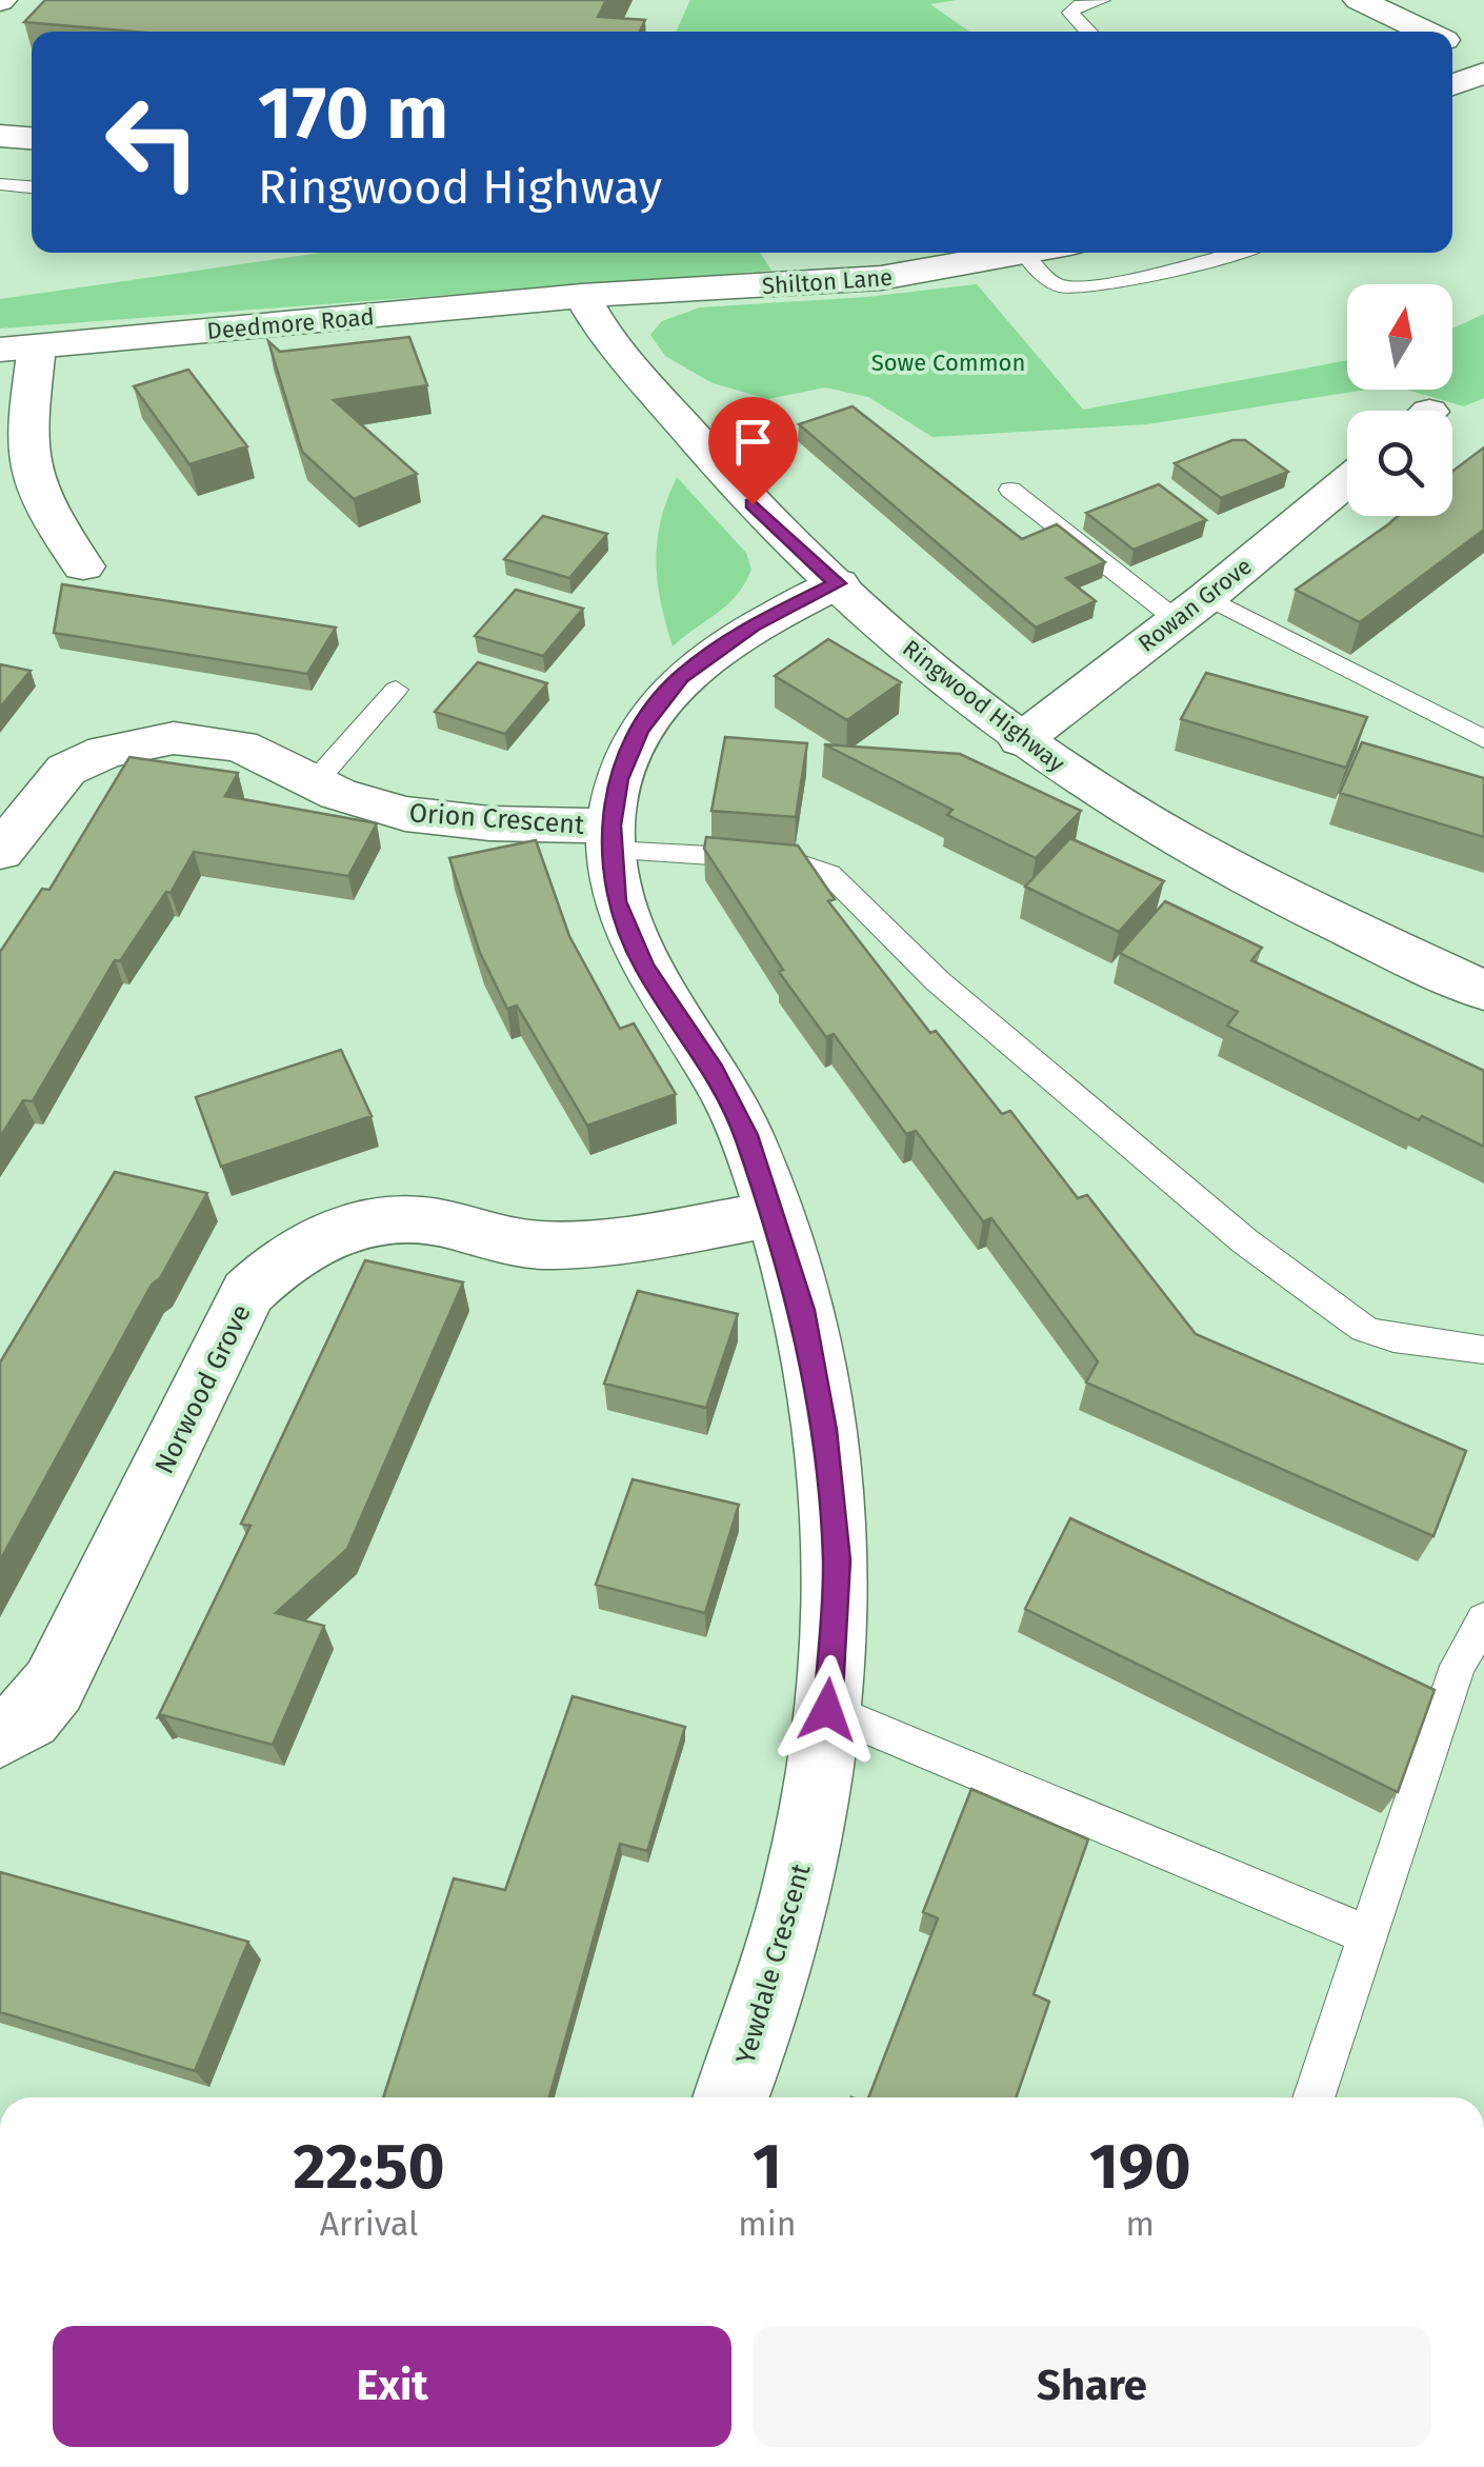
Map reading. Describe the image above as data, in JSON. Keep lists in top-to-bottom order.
{
  "streets": {
    "street": [
      "Shilton Lane",
      "Deedmore Road",
      "Rowan Grove",
      "Ringwood Highway",
      "Orion Crescent",
      "Norwood Grove",
      "Yewdale Crescent"
    ]
  },
  "crossings": [
    ["Shilton Lane", "Deedmore Road"],
    ["Shilton Lane", "Ringwood Highway"],
    ["Deedmore Road", "Ringwood Highway"],
    ["Rowan Grove", "Ringwood Highway"],
    ["Ringwood Highway", "Yewdale Crescent"],
    ["Orion Crescent", "Yewdale Crescent"],
    ["Norwood Grove", "Yewdale Crescent"]
  ],
  "parks": ["Sowe Common"],
  "north": "top",
  "page": {
    "turn": ["170 m", "Ringwood Highway"],
    "eta": [
      "22:50",
      "Arrival",
      "1",
      "min",
      "190",
      "m"
    ],
    "buttons": ["Exit", "Share"]
  }
}
